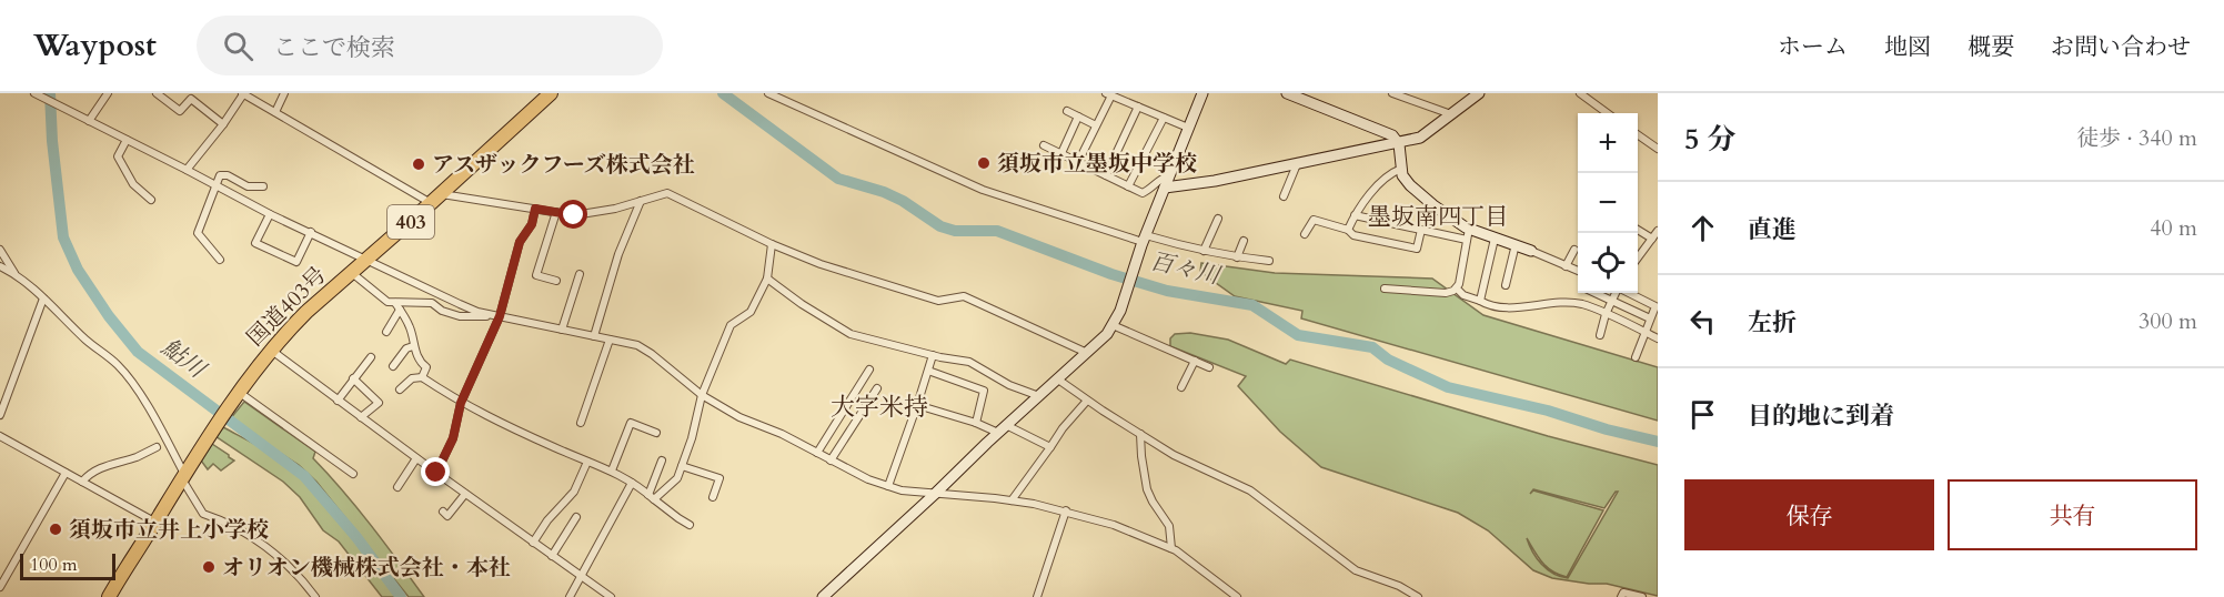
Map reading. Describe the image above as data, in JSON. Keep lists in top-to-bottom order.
{
  "streets": {
    "highway": ["403", "国道403号"]
  },
  "districts": ["墨坂南四丁目", "大字米持"],
  "water": ["百々川", "鮎川"],
  "places": [
    "須坂市立墨坂中学校",
    "アスザックフーズ株式会社",
    "須坂市立井上小学校",
    "オリオン機械株式会社・本社"
  ],
  "scale_bar": "100 m",
  "page": {
    "header": "Waypost",
    "search": "ここで検索",
    "nav": [
      "ホーム",
      "地図",
      "概要",
      "お問い合わせ"
    ],
    "heading": ["5 分", "徒歩 · 340 m"],
    "map_buttons": ["+", "−"],
    "list": [
      ["直進", "40 m"],
      ["左折", "300 m"],
      "目的地に到着"
    ],
    "buttons": ["保存", "共有"],
    "scale": "100 m"
  }
}
